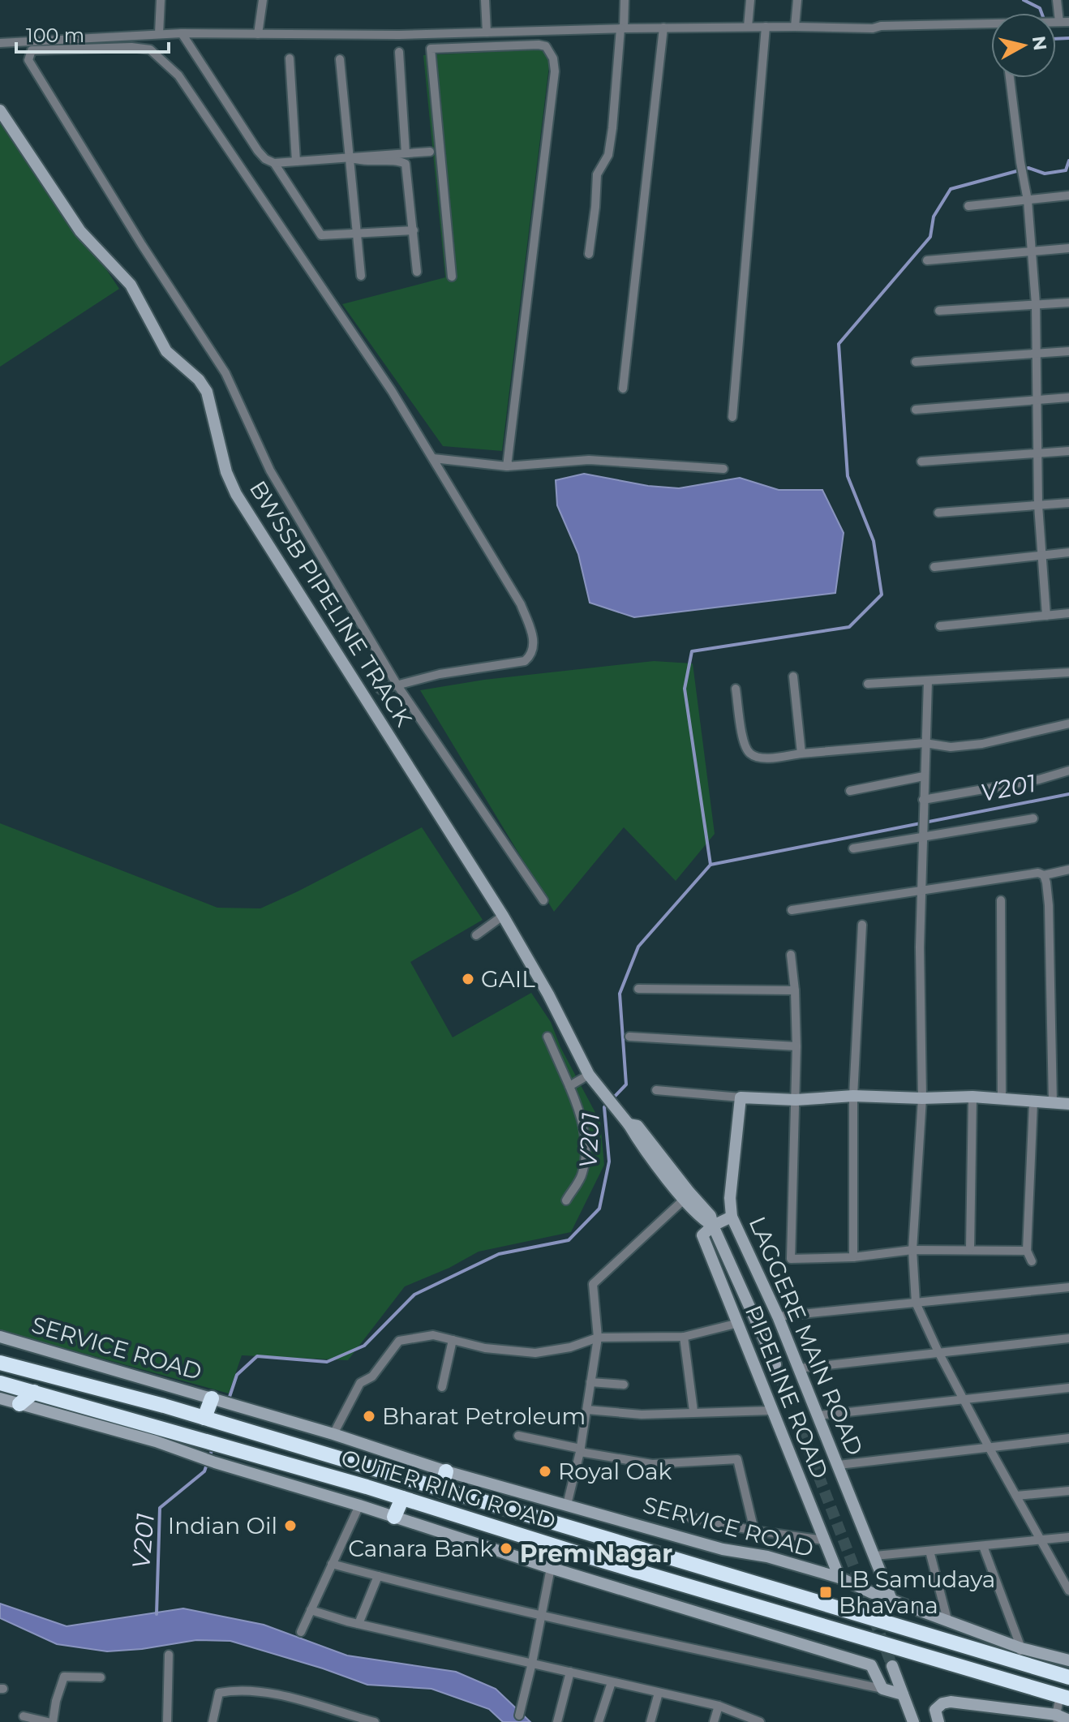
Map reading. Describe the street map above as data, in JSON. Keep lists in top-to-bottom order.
{
  "streets": {
    "highway": ["OUTER RING ROAD"],
    "street": [
      "BWSSB PIPELINE TRACK",
      "LAGGERE MAIN ROAD",
      "SERVICE ROAD",
      "PIPELINE ROAD"
    ]
  },
  "crossings": [
    ["LAGGERE MAIN ROAD", "SERVICE ROAD"],
    ["SERVICE ROAD", "PIPELINE ROAD"],
    ["SERVICE ROAD", "OUTER RING ROAD"]
  ],
  "districts": ["Prem Nagar"],
  "water": ["V201"],
  "places": {
    "other": [
      "GAIL",
      "Bharat Petroleum",
      "Royal Oak",
      "Indian Oil",
      "Canara Bank"
    ],
    "transit": ["LB Samudaya Bhavana"]
  },
  "scale_bar": "100 m",
  "north": "right"
}
